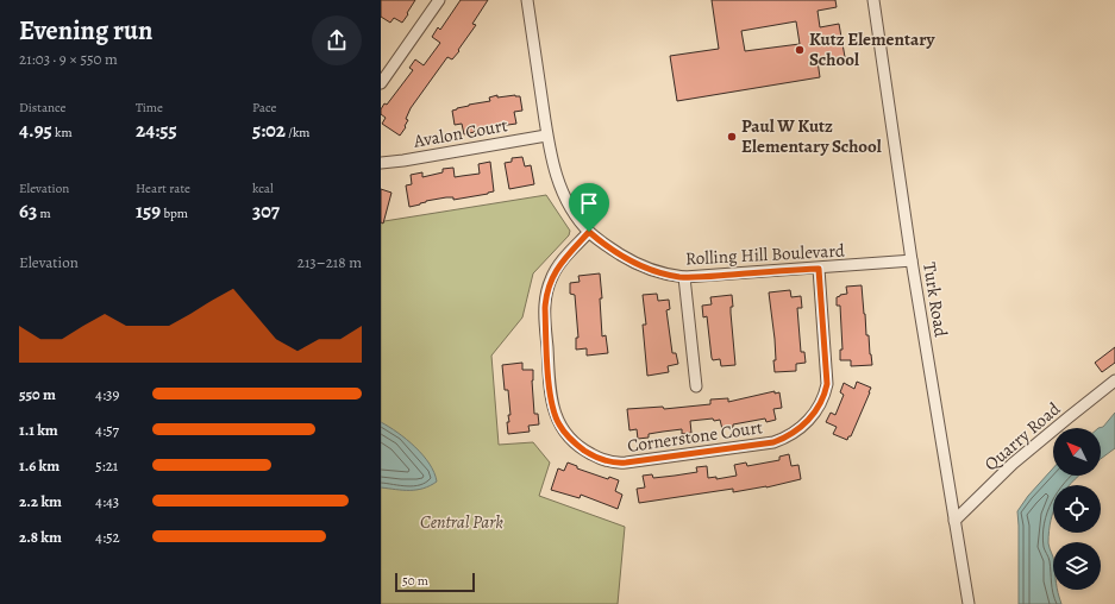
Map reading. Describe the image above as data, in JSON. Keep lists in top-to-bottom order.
{
  "streets": {
    "street": [
      "Avalon Court",
      "Rolling Hill Boulevard",
      "Turk Road",
      "Cornerstone Court",
      "Quarry Road"
    ]
  },
  "crossings": [
    ["Avalon Court", "Rolling Hill Boulevard"],
    ["Rolling Hill Boulevard", "Turk Road"],
    ["Rolling Hill Boulevard", "Cornerstone Court"],
    ["Turk Road", "Quarry Road"]
  ],
  "parks": ["Central Park"],
  "places": ["Kutz Elementary School", "Paul W Kutz Elementary School"],
  "scale_bar": "50 m",
  "north": "top left",
  "page": {
    "heading": ["Evening run", "21:03 · 9 × 550 m"],
    "stats": [
      ["Distance", "4.95 km"],
      ["Time", "24:55"],
      ["Pace", "5:02 /km"],
      ["Elevation", "63 m"],
      ["Heart rate", "159 bpm"],
      ["kcal", "307"]
    ],
    "chart": ["Elevation", "213–218 m"],
    "list": [
      {
        "name": "550 m",
        "note": "4:39"
      },
      {
        "name": "1.1 km",
        "note": "4:57"
      },
      {
        "name": "1.6 km",
        "note": "5:21"
      },
      {
        "name": "2.2 km",
        "note": "4:43"
      },
      {
        "name": "2.8 km",
        "note": "4:52"
      }
    ],
    "scale": "50 m"
  }
}
